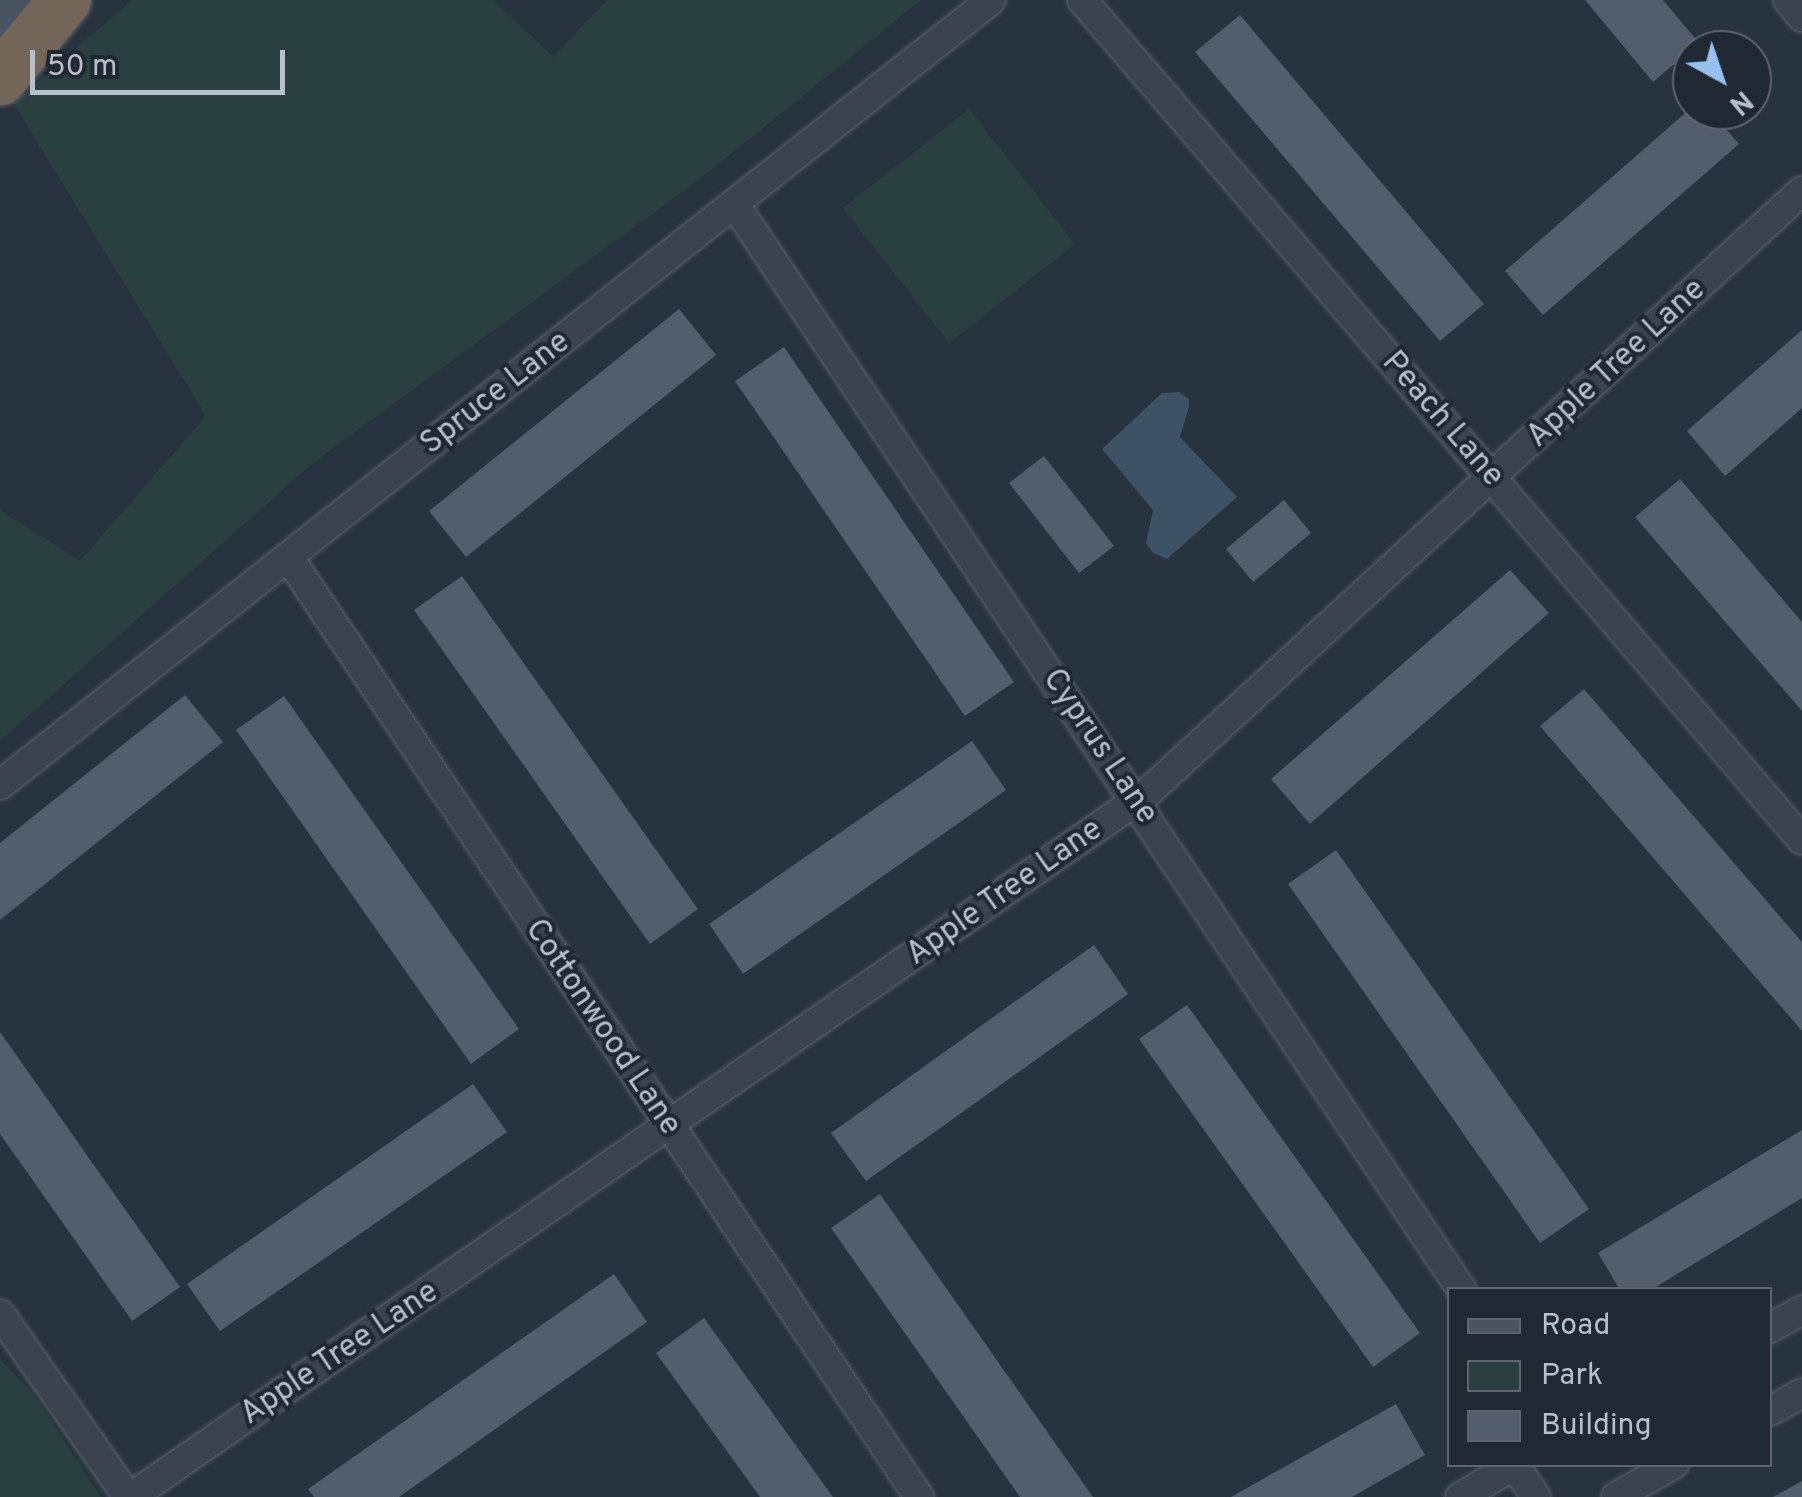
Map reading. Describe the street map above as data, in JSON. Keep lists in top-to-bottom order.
{
  "streets": {
    "street": [
      "Apple Tree Lane",
      "Spruce Lane",
      "Peach Lane",
      "Cyprus Lane",
      "Cottonwood Lane"
    ]
  },
  "crossings": [
    ["Apple Tree Lane", "Peach Lane"],
    ["Apple Tree Lane", "Cyprus Lane"],
    ["Apple Tree Lane", "Cottonwood Lane"],
    ["Spruce Lane", "Cyprus Lane"],
    ["Spruce Lane", "Cottonwood Lane"]
  ],
  "legend": ["Road", "Park", "Building"],
  "scale_bar": "50 m",
  "north": "bottom right"
}
